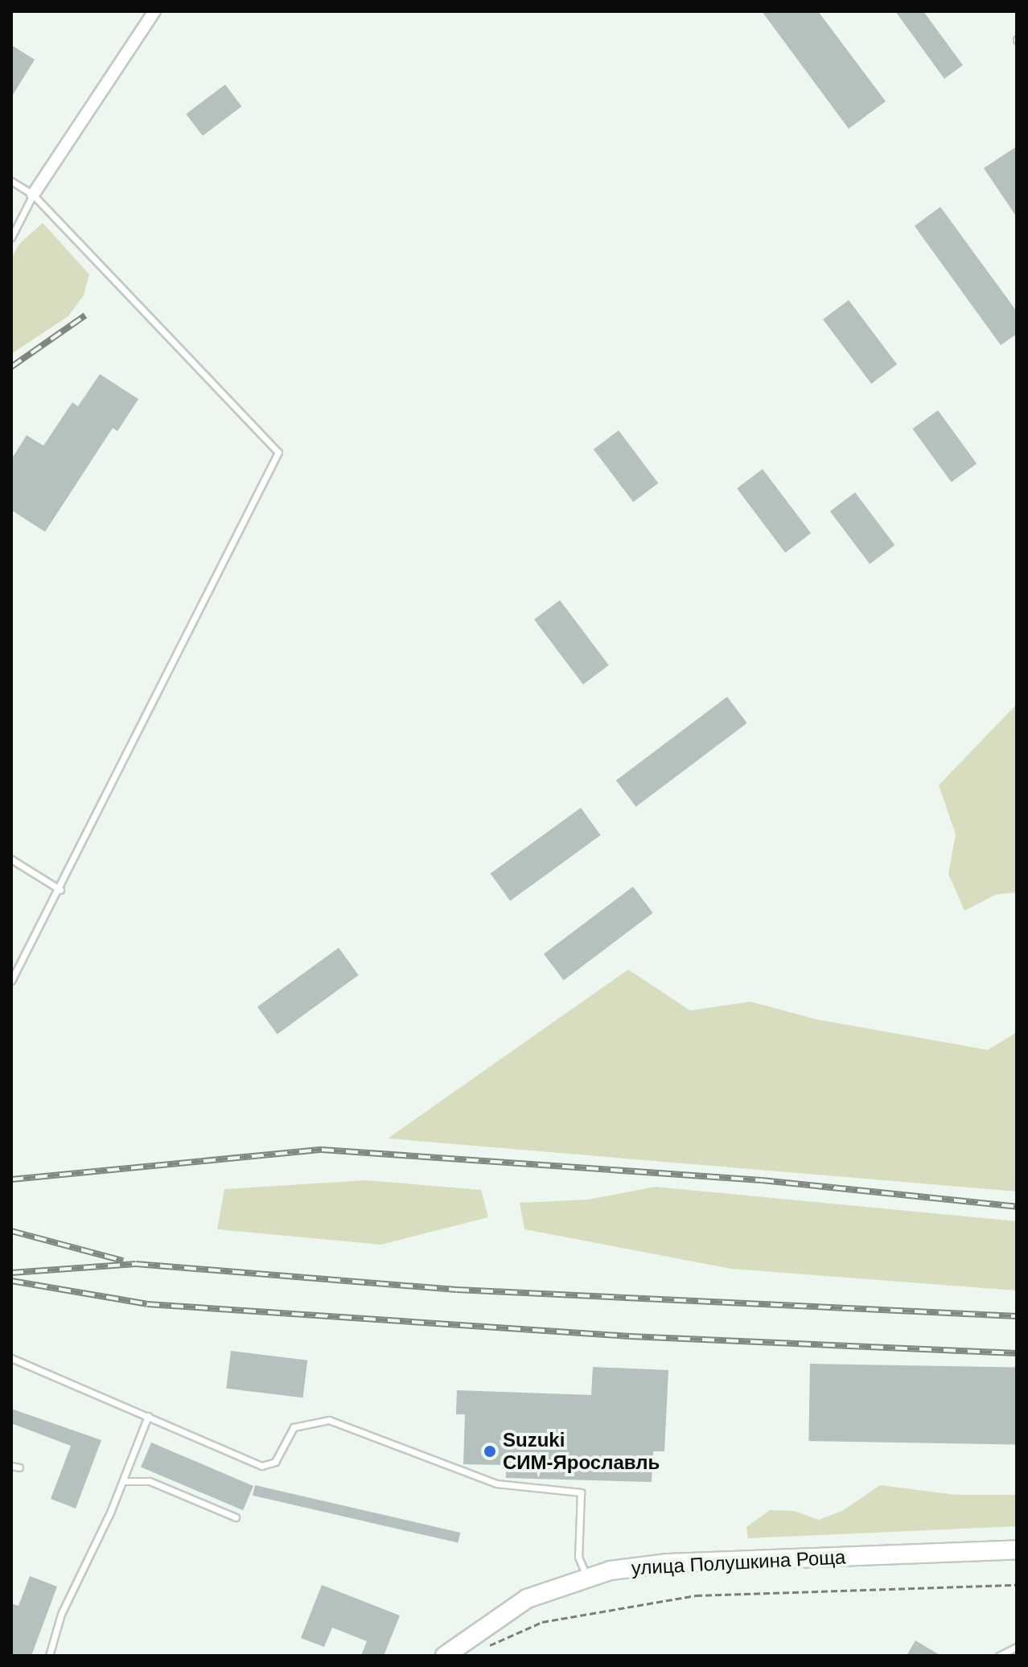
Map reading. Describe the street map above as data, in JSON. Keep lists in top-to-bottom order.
{
  "streets": {
    "main road": ["улица Полушкина Роща"]
  },
  "places": ["Suzuki СИМ-Ярославль"]
}
